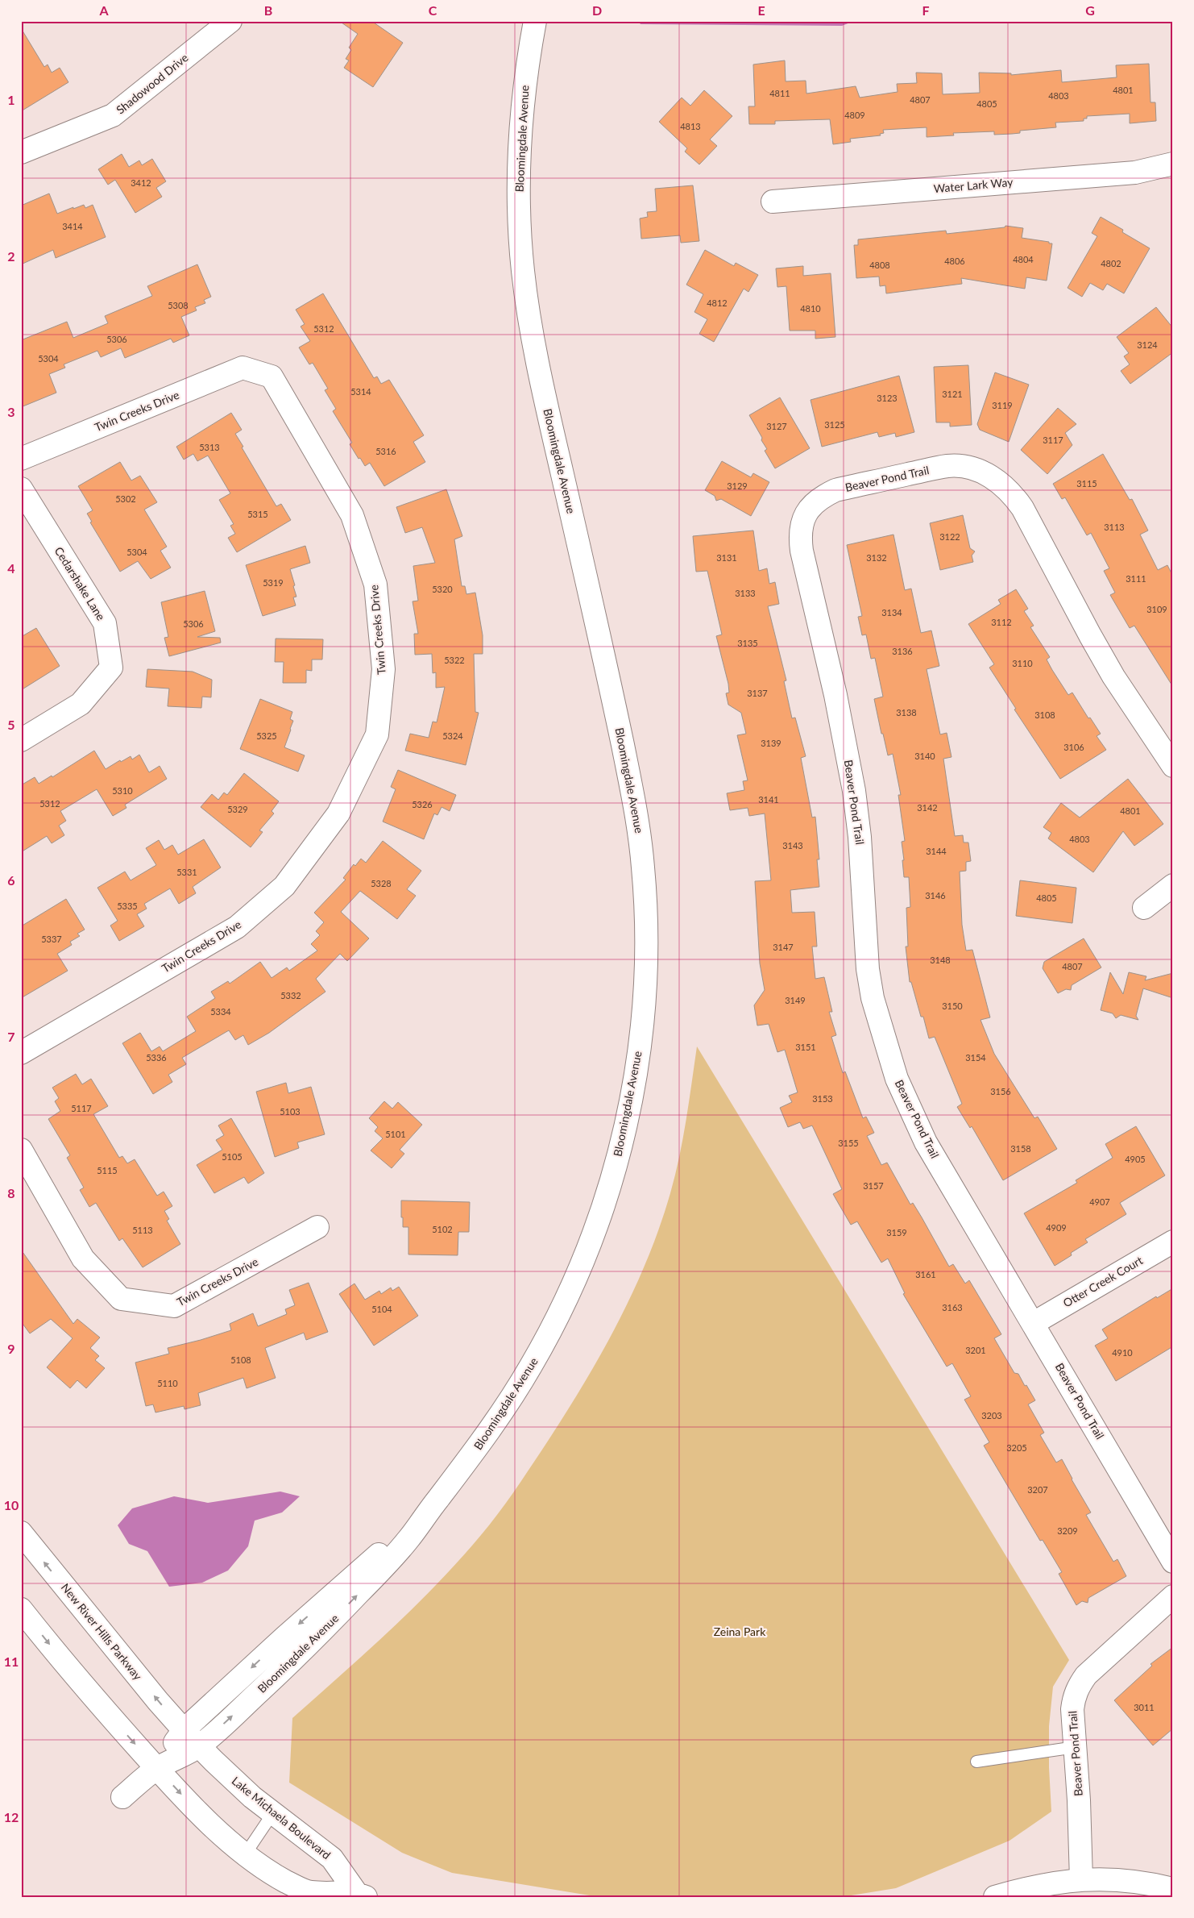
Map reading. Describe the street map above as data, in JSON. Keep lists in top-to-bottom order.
{
  "streets": {
    "street": [
      "Shadowood Drive",
      "Bloomingdale Avenue",
      "Water Lark Way",
      "Twin Creeks Drive",
      "Beaver Pond Trail",
      "Cedarshake Lane",
      "Otter Creek Court",
      "New River Hills Parkway",
      "Lake Michaela Boulevard"
    ]
  },
  "crossings": [
    ["Bloomingdale Avenue", "New River Hills Parkway"],
    ["Bloomingdale Avenue", "Lake Michaela Boulevard"],
    ["Beaver Pond Trail", "Otter Creek Court"],
    ["New River Hills Parkway", "Lake Michaela Boulevard"]
  ],
  "parks": ["Zeina Park"],
  "house_numbers": [
    "4801",
    "4811",
    "4803",
    "4807",
    "4805",
    "4809",
    "4813",
    "3412",
    "3414",
    "4804",
    "4806",
    "4802",
    "4808",
    "4812",
    "5308",
    "4810",
    "5312",
    "5306",
    "3124",
    "5304",
    "5314",
    "3121",
    "3123",
    "3119",
    "3125",
    "3127",
    "3117",
    "5313",
    "5316",
    "3115",
    "3129",
    "5302",
    "5315",
    "3113",
    "3122",
    "5304",
    "3131",
    "3132",
    "3111",
    "5319",
    "5320",
    "3133",
    "3109",
    "3134",
    "3112",
    "5306",
    "3135",
    "3136",
    "5322",
    "3110",
    "3137",
    "3138",
    "3108",
    "5325",
    "5324",
    "3139",
    "3106",
    "3140",
    "5310",
    "3141",
    "5312",
    "5326",
    "3142",
    "5329",
    "4801",
    "4803",
    "3143",
    "3144",
    "5331",
    "5328",
    "3146",
    "4805",
    "5335",
    "5337",
    "3147",
    "3148",
    "4807",
    "5332",
    "3149",
    "3150",
    "5334",
    "3151",
    "5336",
    "3154",
    "3156",
    "3153",
    "5117",
    "5103",
    "5101",
    "3155",
    "3158",
    "5105",
    "4905",
    "5115",
    "3157",
    "4907",
    "4909",
    "5102",
    "5113",
    "3159",
    "3161",
    "3163",
    "5104",
    "3201",
    "4910",
    "5108",
    "5110",
    "3203",
    "3205",
    "3207",
    "3209",
    "3011"
  ],
  "grid": {
    "columns": [
      "A",
      "B",
      "C",
      "D",
      "E",
      "F",
      "G"
    ],
    "rows": [
      "1",
      "2",
      "3",
      "4",
      "5",
      "6",
      "7",
      "8",
      "9",
      "10",
      "11",
      "12"
    ]
  }
}
